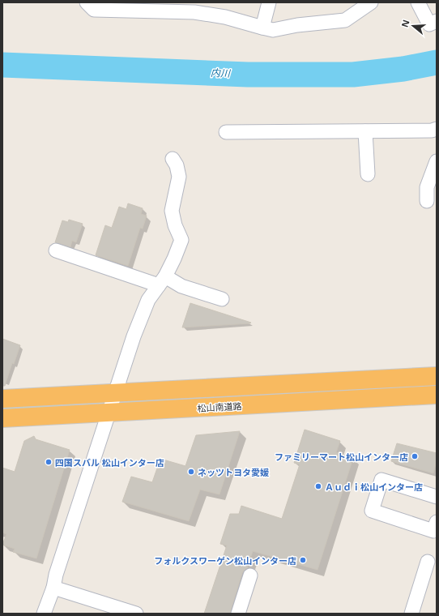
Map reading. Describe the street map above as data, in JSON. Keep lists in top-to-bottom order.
{
  "streets": {
    "highway": ["松山南道路"]
  },
  "water": ["内川"],
  "places": [
    "ファミリーマート松山インター店",
    "四国スバル 松山インター店",
    "ネッツトヨタ愛媛",
    "Ａｕｄｉ松山インター店",
    "フォルクスワーゲン松山インター店"
  ],
  "north": "left"
}
